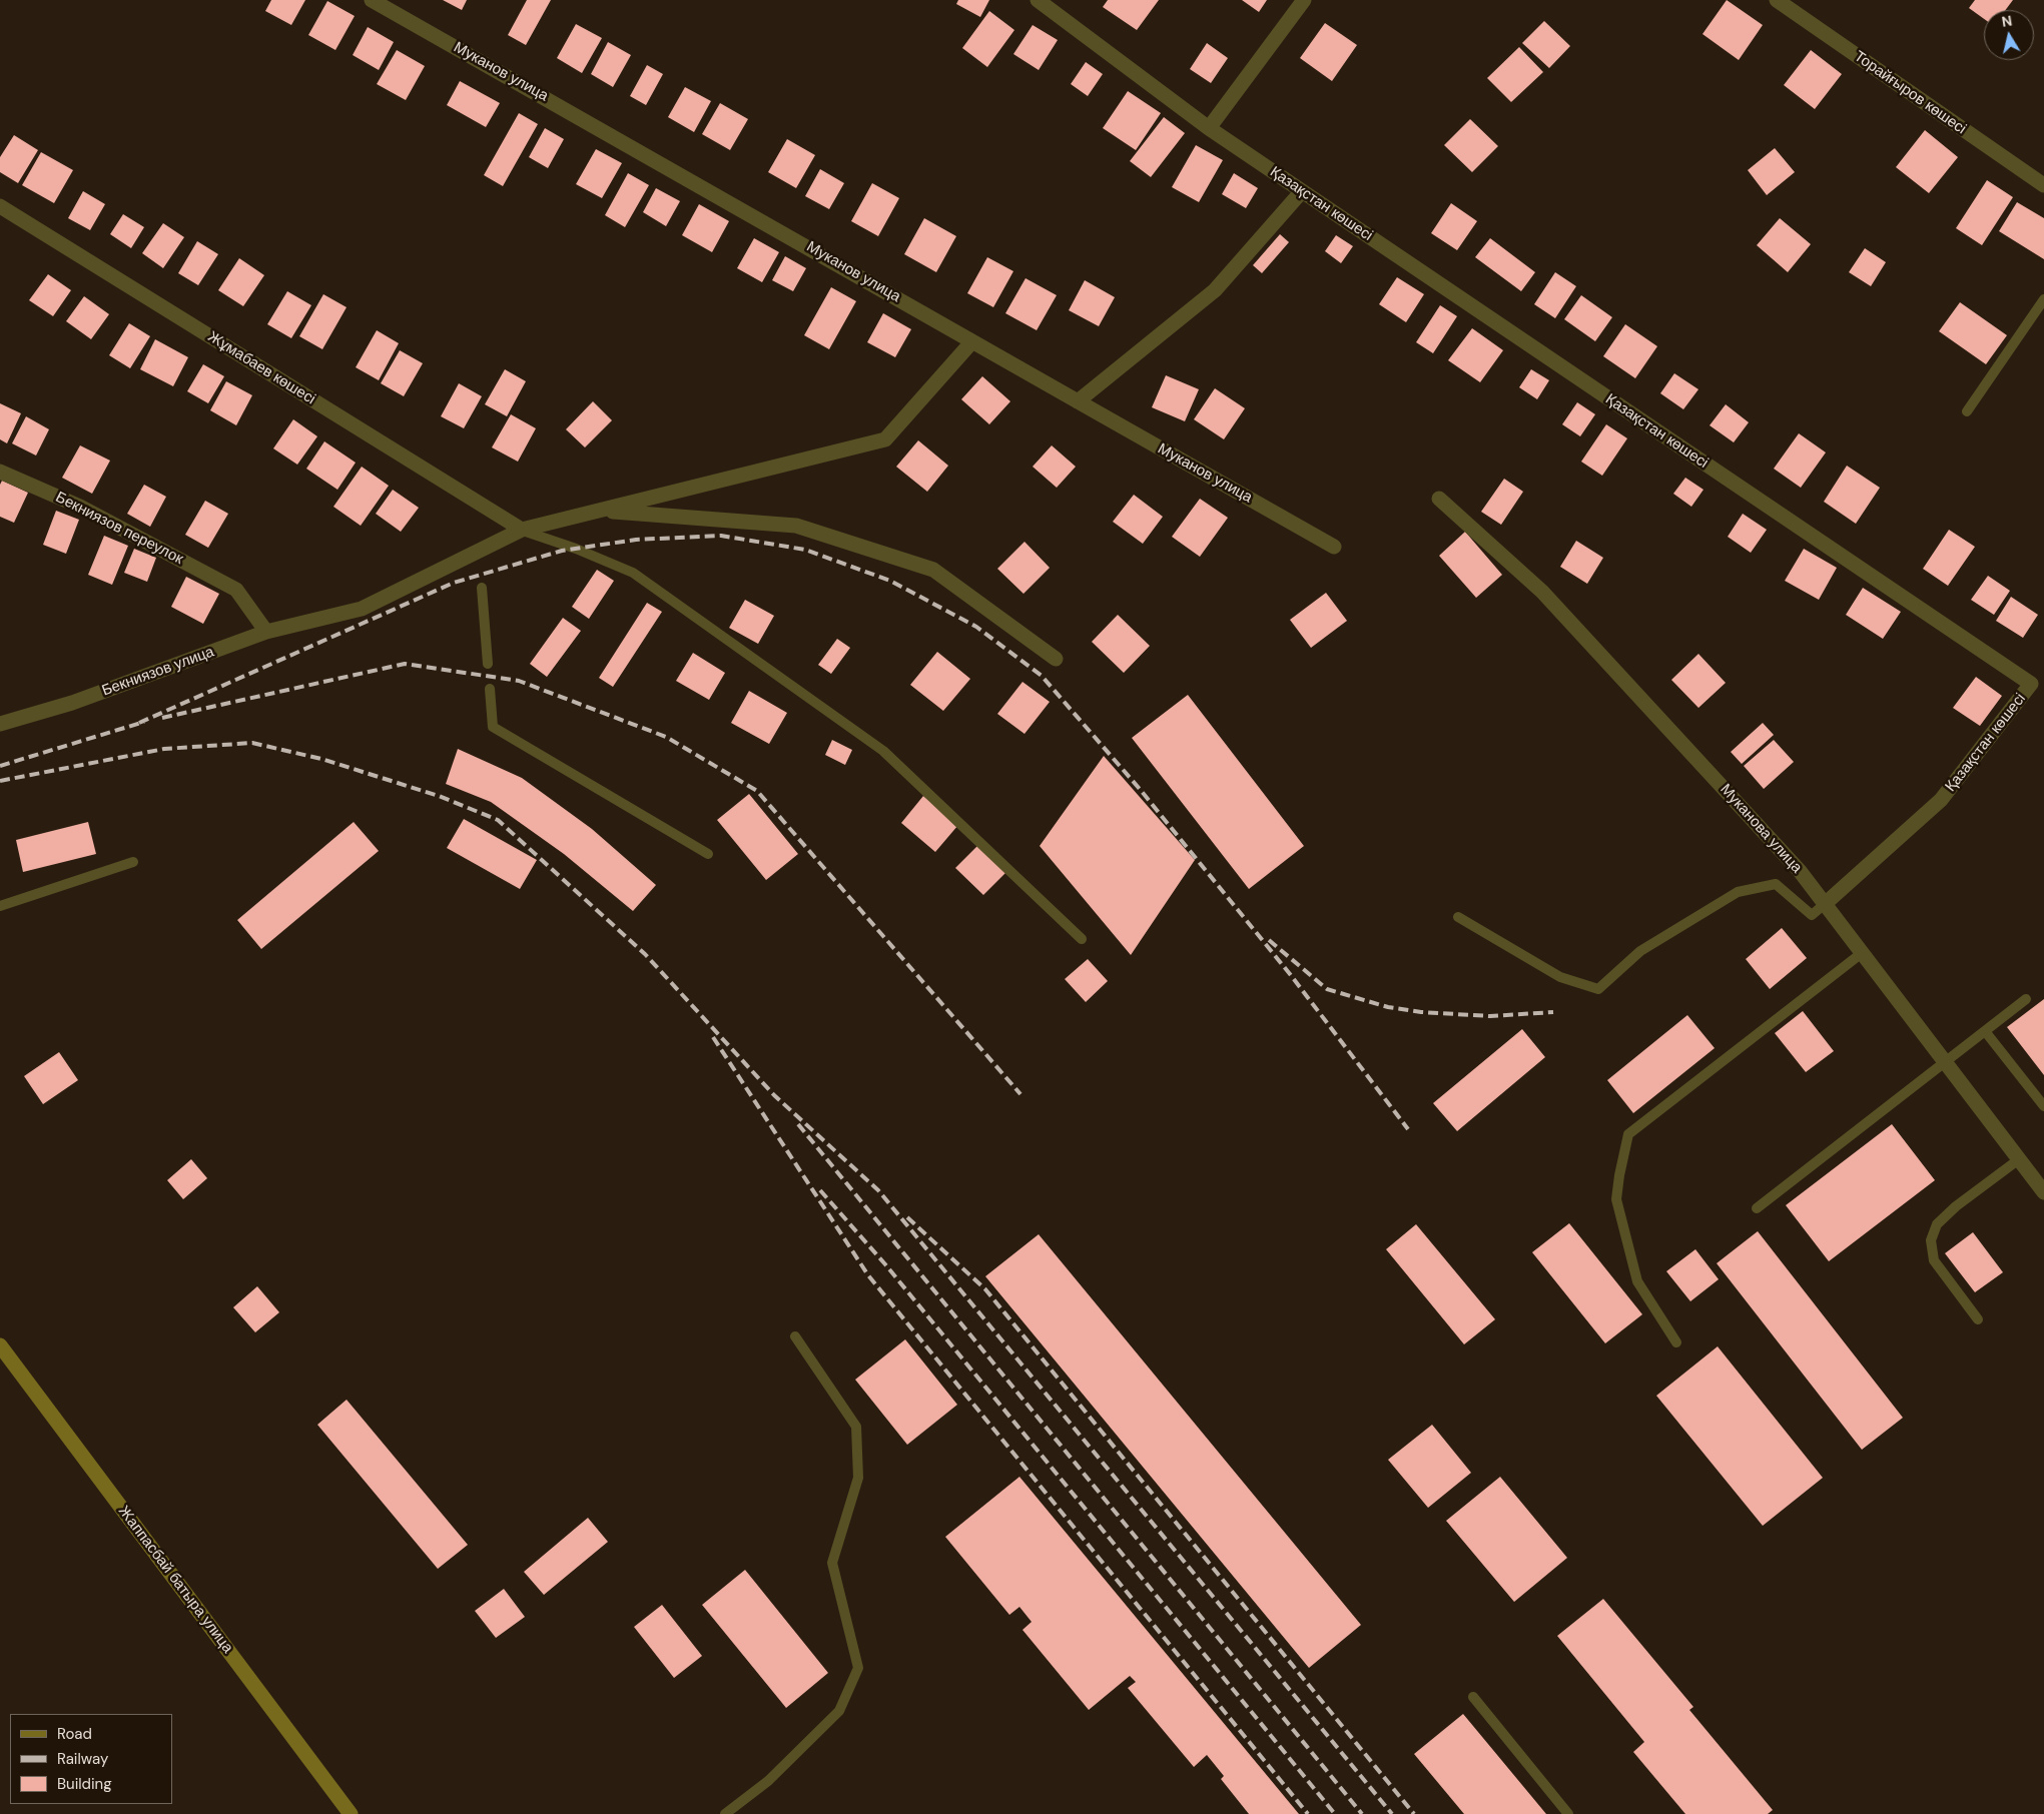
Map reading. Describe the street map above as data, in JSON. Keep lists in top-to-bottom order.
{
  "streets": {
    "main road": ["Жаппасбай батыра улица"],
    "street": [
      "Муканов улица",
      "Торайғыров көшесі",
      "Қазақстан көшесі",
      "Жұмабаев көшесі",
      "Бекниязов переулок",
      "Бекниязов улица",
      "Муканова улица"
    ]
  },
  "crossings": [
    ["Муканов улица", "Бекниязов улица"],
    ["Қазақстан көшесі", "Муканова улица"],
    ["Жұмабаев көшесі", "Бекниязов улица"],
    ["Бекниязов переулок", "Бекниязов улица"]
  ],
  "legend": ["Road", "Railway", "Building"],
  "north": "top"
}
